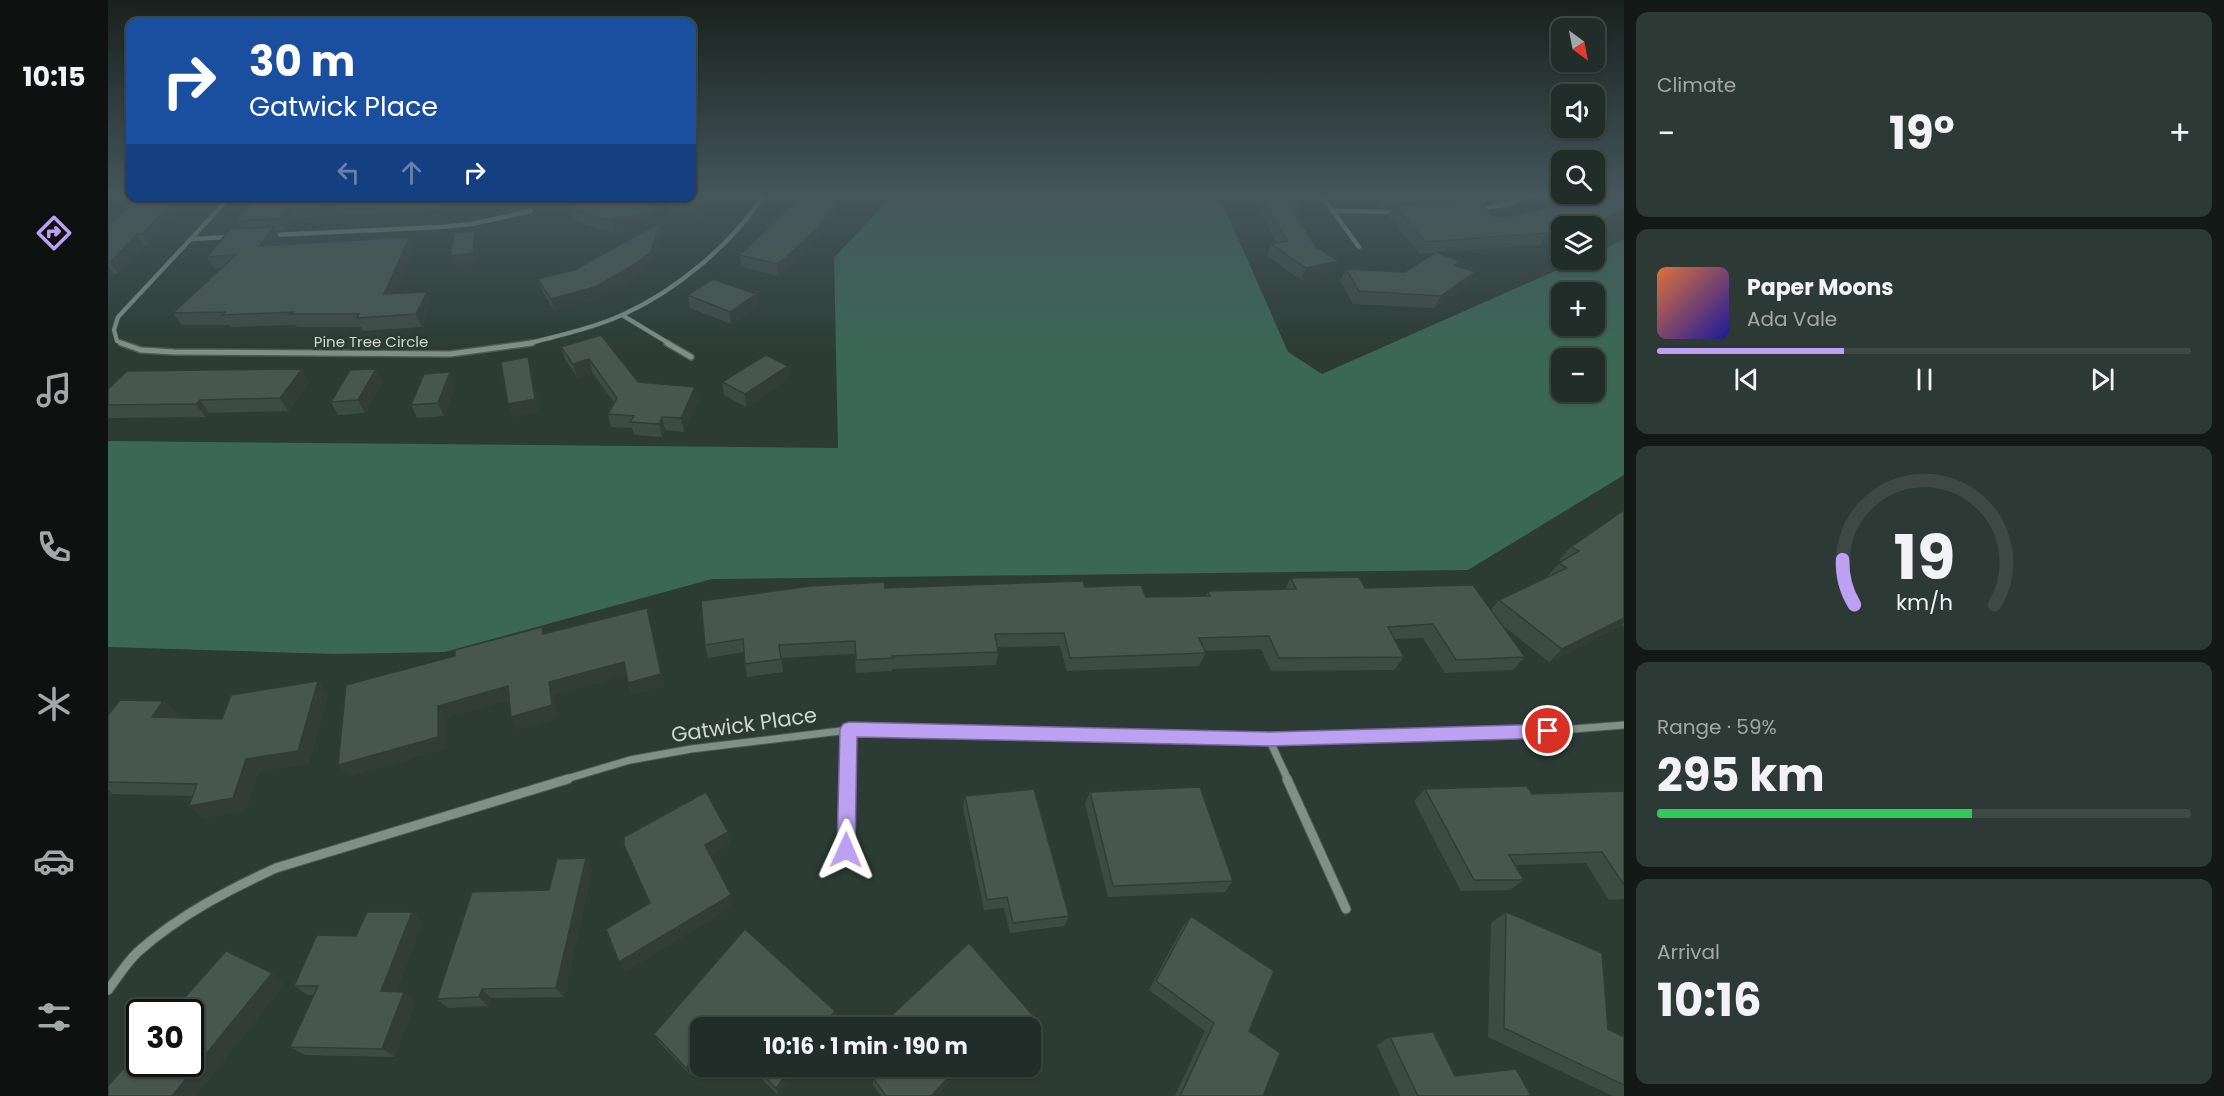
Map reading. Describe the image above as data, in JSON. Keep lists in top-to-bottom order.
{
  "streets": {
    "street": ["Pine Tree Circle", "Gatwick Place"]
  },
  "north": "bottom right",
  "page": {
    "tabs": "10:15",
    "tile": [
      "Climate",
      ["Range · 59%", "295 km"],
      ["Arrival", "10:16"]
    ],
    "map_buttons": ["+", "−"],
    "turn": ["30 m", "Gatwick Place"],
    "heat": ["−", "19°", "+"],
    "song": ["Paper Moons", "Ada Vale"],
    "limit": "30",
    "trip": "10:16 · 1 min · 190 m",
    "gauge": ["19", "km/h"]
  }
}
